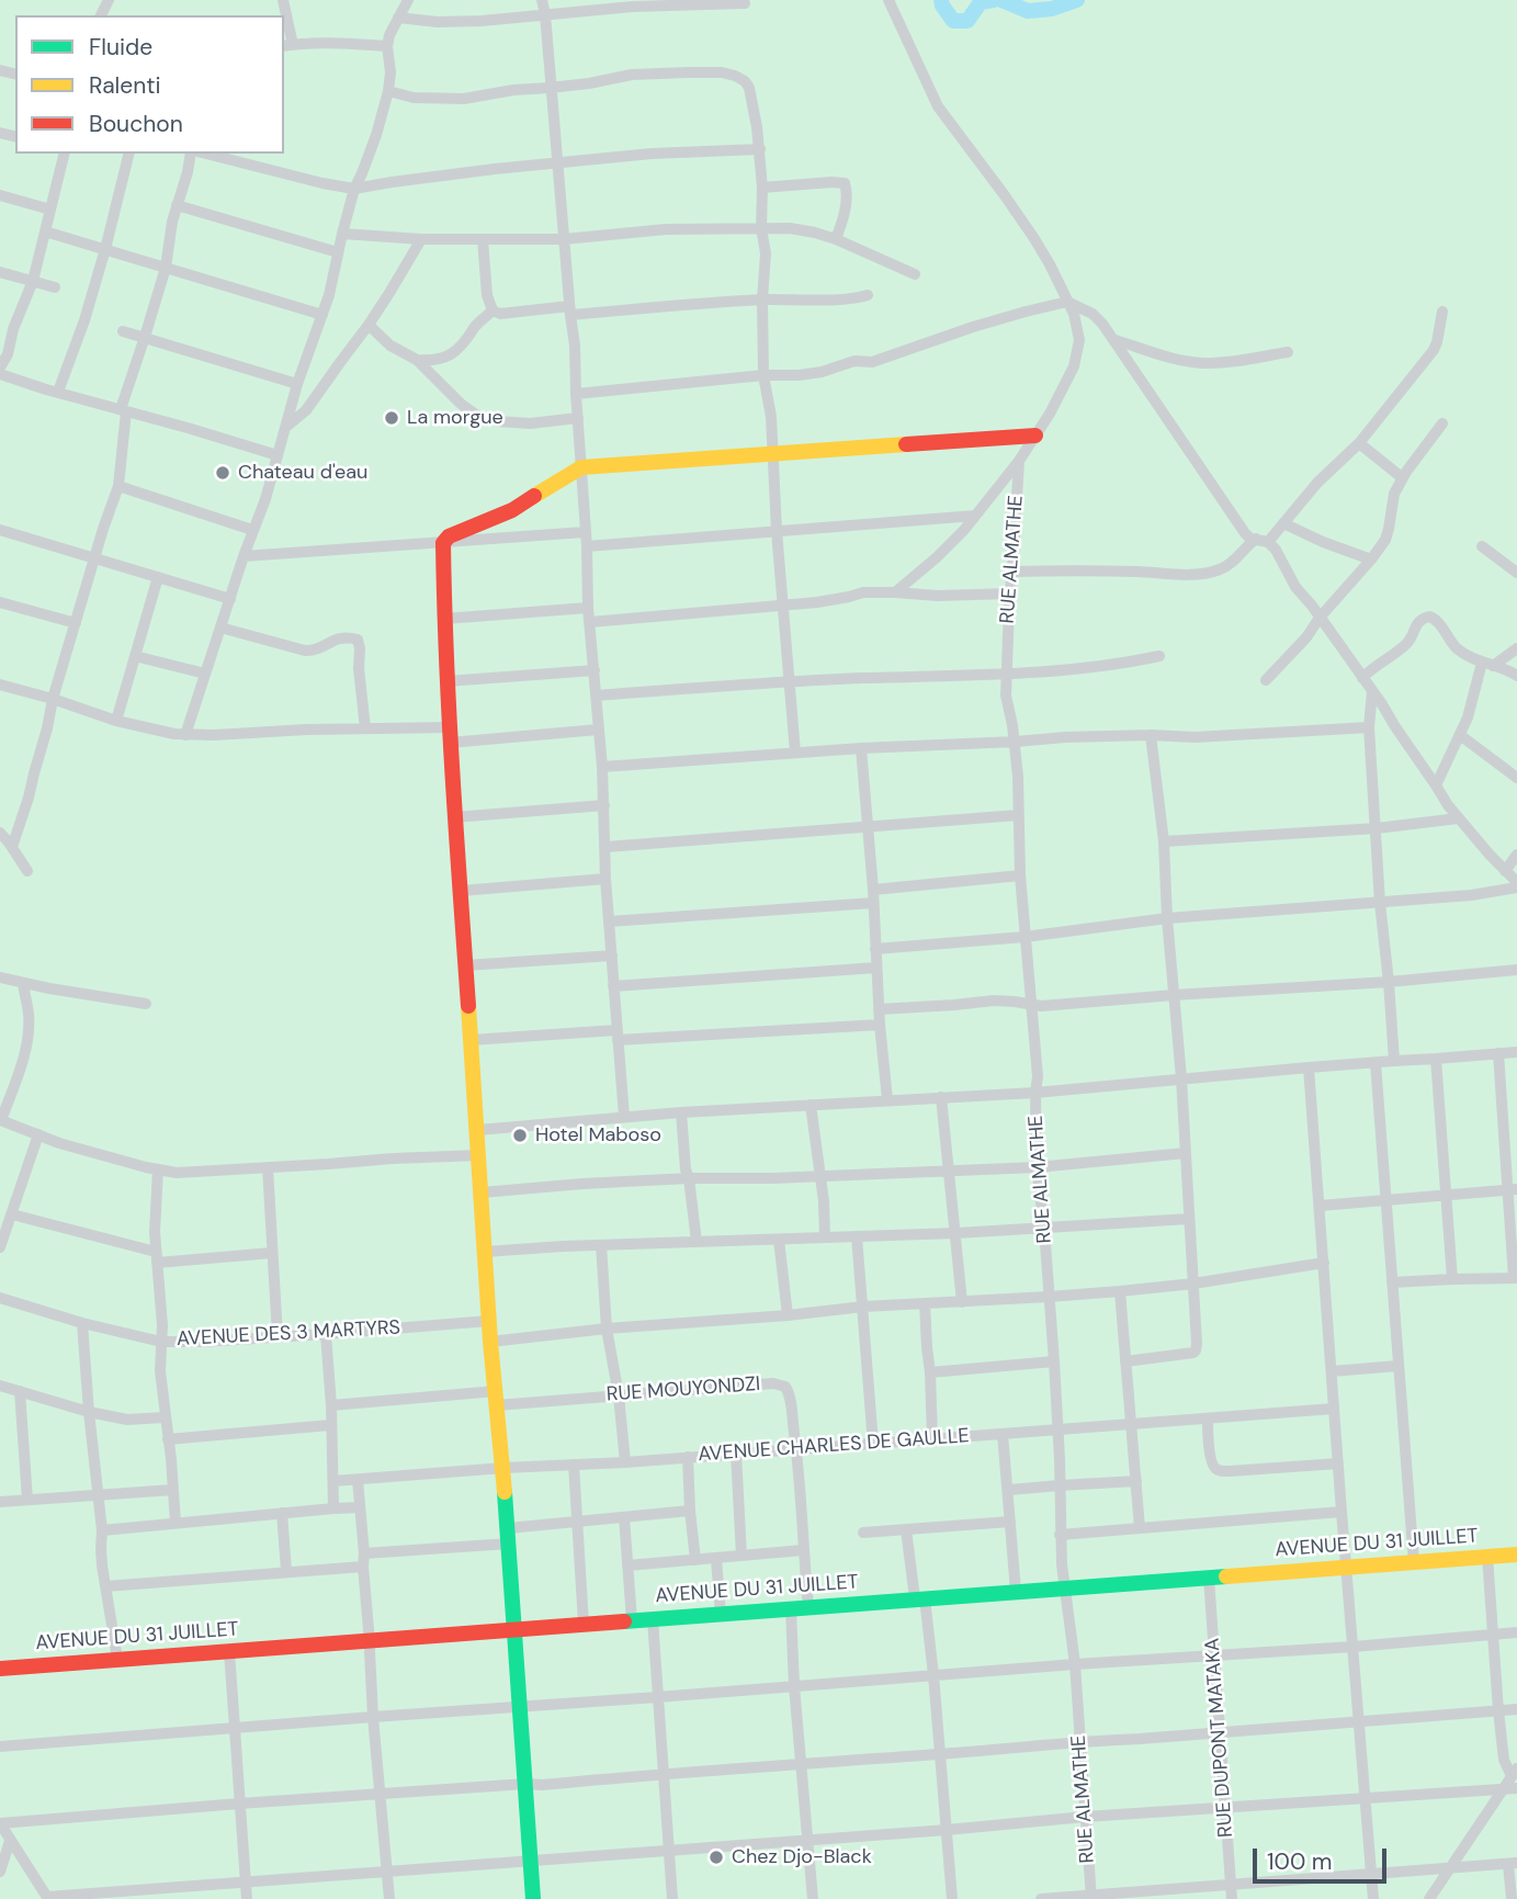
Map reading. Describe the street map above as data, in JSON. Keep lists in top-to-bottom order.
{
  "streets": {
    "street": [
      "RUE ALMATHE",
      "AVENUE DES 3 MARTYRS",
      "RUE MOUYONDZI",
      "AVENUE CHARLES DE GAULLE",
      "AVENUE DU 31 JUILLET",
      "RUE DUPONT MATAKA"
    ]
  },
  "crossings": [
    ["RUE ALMATHE", "AVENUE CHARLES DE GAULLE"],
    ["RUE ALMATHE", "AVENUE DU 31 JUILLET"],
    ["RUE MOUYONDZI", "AVENUE CHARLES DE GAULLE"],
    ["RUE MOUYONDZI", "AVENUE DU 31 JUILLET"],
    ["AVENUE DU 31 JUILLET", "RUE DUPONT MATAKA"]
  ],
  "places": [
    "La morgue",
    "Chateau d'eau",
    "Hotel Maboso",
    "Chez Djo-Black"
  ],
  "legend": ["Fluide", "Ralenti", "Bouchon"],
  "scale_bar": "100 m"
}
